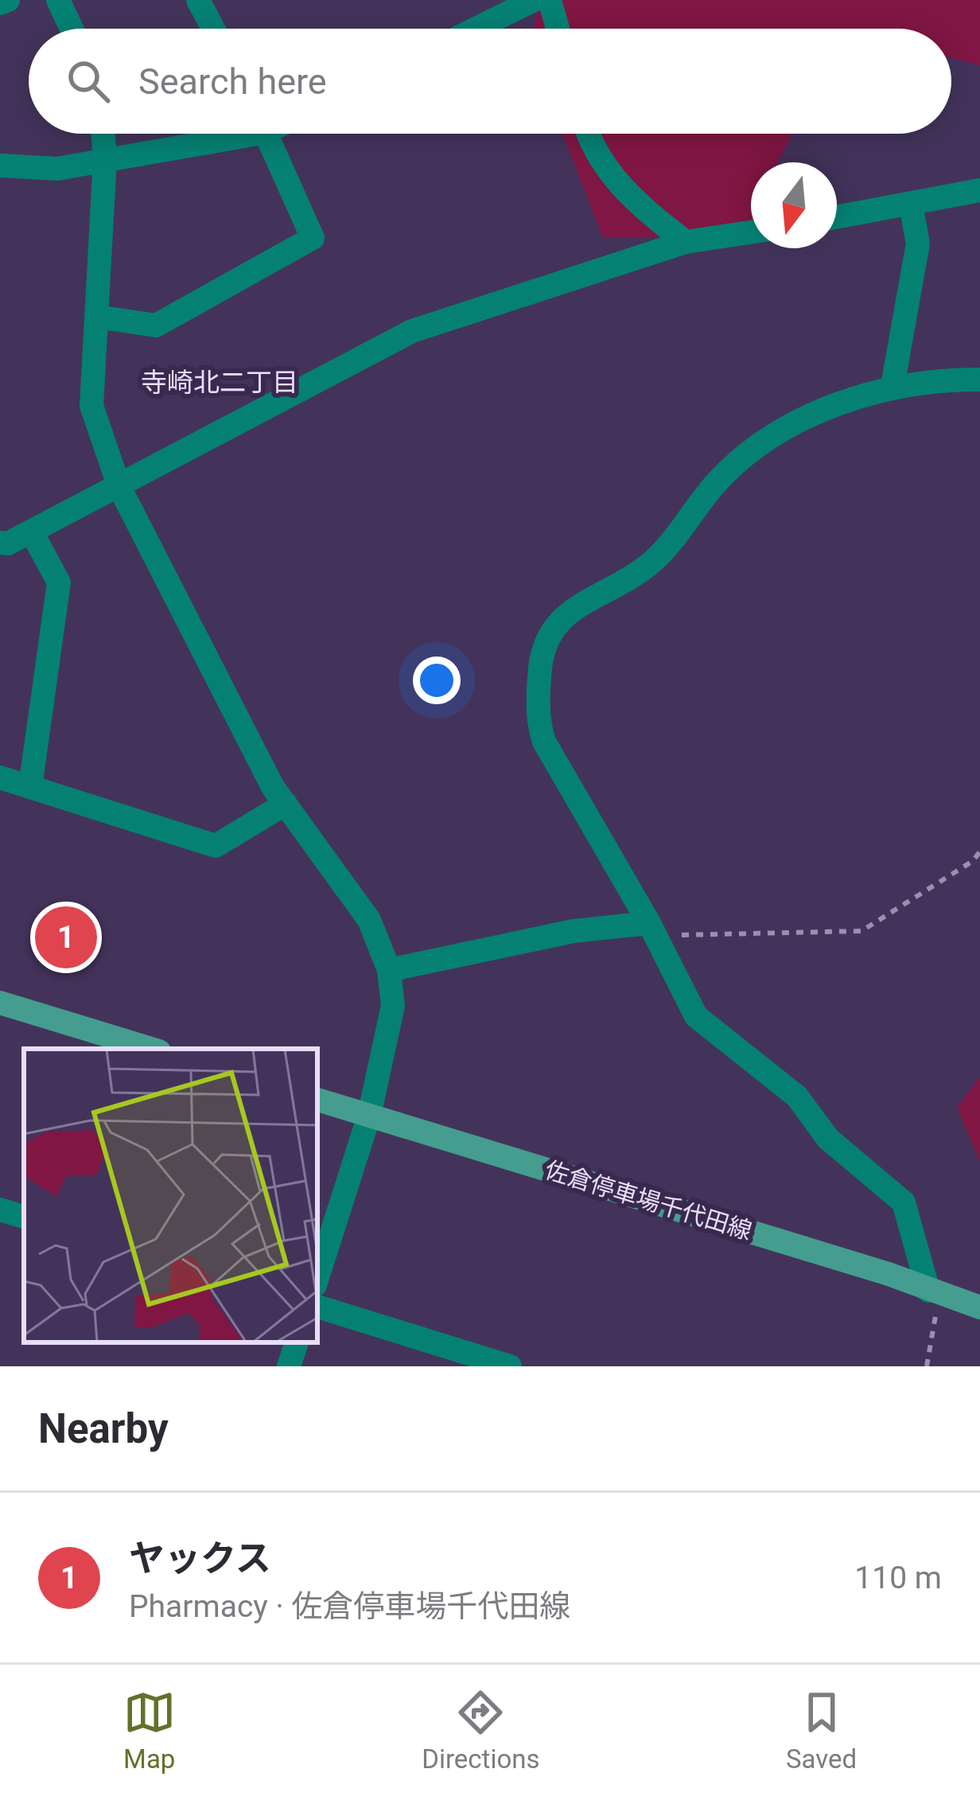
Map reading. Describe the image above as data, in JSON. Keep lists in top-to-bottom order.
{
  "streets": {
    "main road": ["佐倉停車場千代田線"]
  },
  "districts": ["寺崎北二丁目"],
  "north": "bottom",
  "page": {
    "search": "Search here",
    "pins": "1",
    "heading": "Nearby",
    "list": [
      {
        "mark": "1",
        "name": "ヤックス",
        "note": "Pharmacy · 佐倉停車場千代田線",
        "value": "110 m"
      }
    ],
    "nav": ["Map", "Directions", "Saved"]
  }
}
